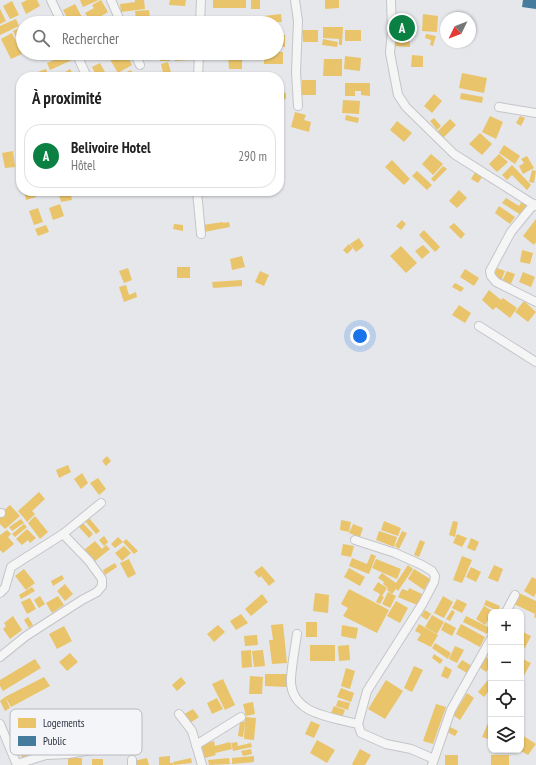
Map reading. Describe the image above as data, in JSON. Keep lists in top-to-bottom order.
{
  "legend": ["Logements", "Public"],
  "north": "bottom left",
  "page": {
    "pins": "A",
    "search": "Rechercher",
    "heading": "À proximité",
    "list": [
      {
        "mark": "A",
        "name": "Belivoire Hotel",
        "note": "Hôtel",
        "value": "290 m"
      }
    ],
    "map_buttons": ["+", "−"]
  }
}
